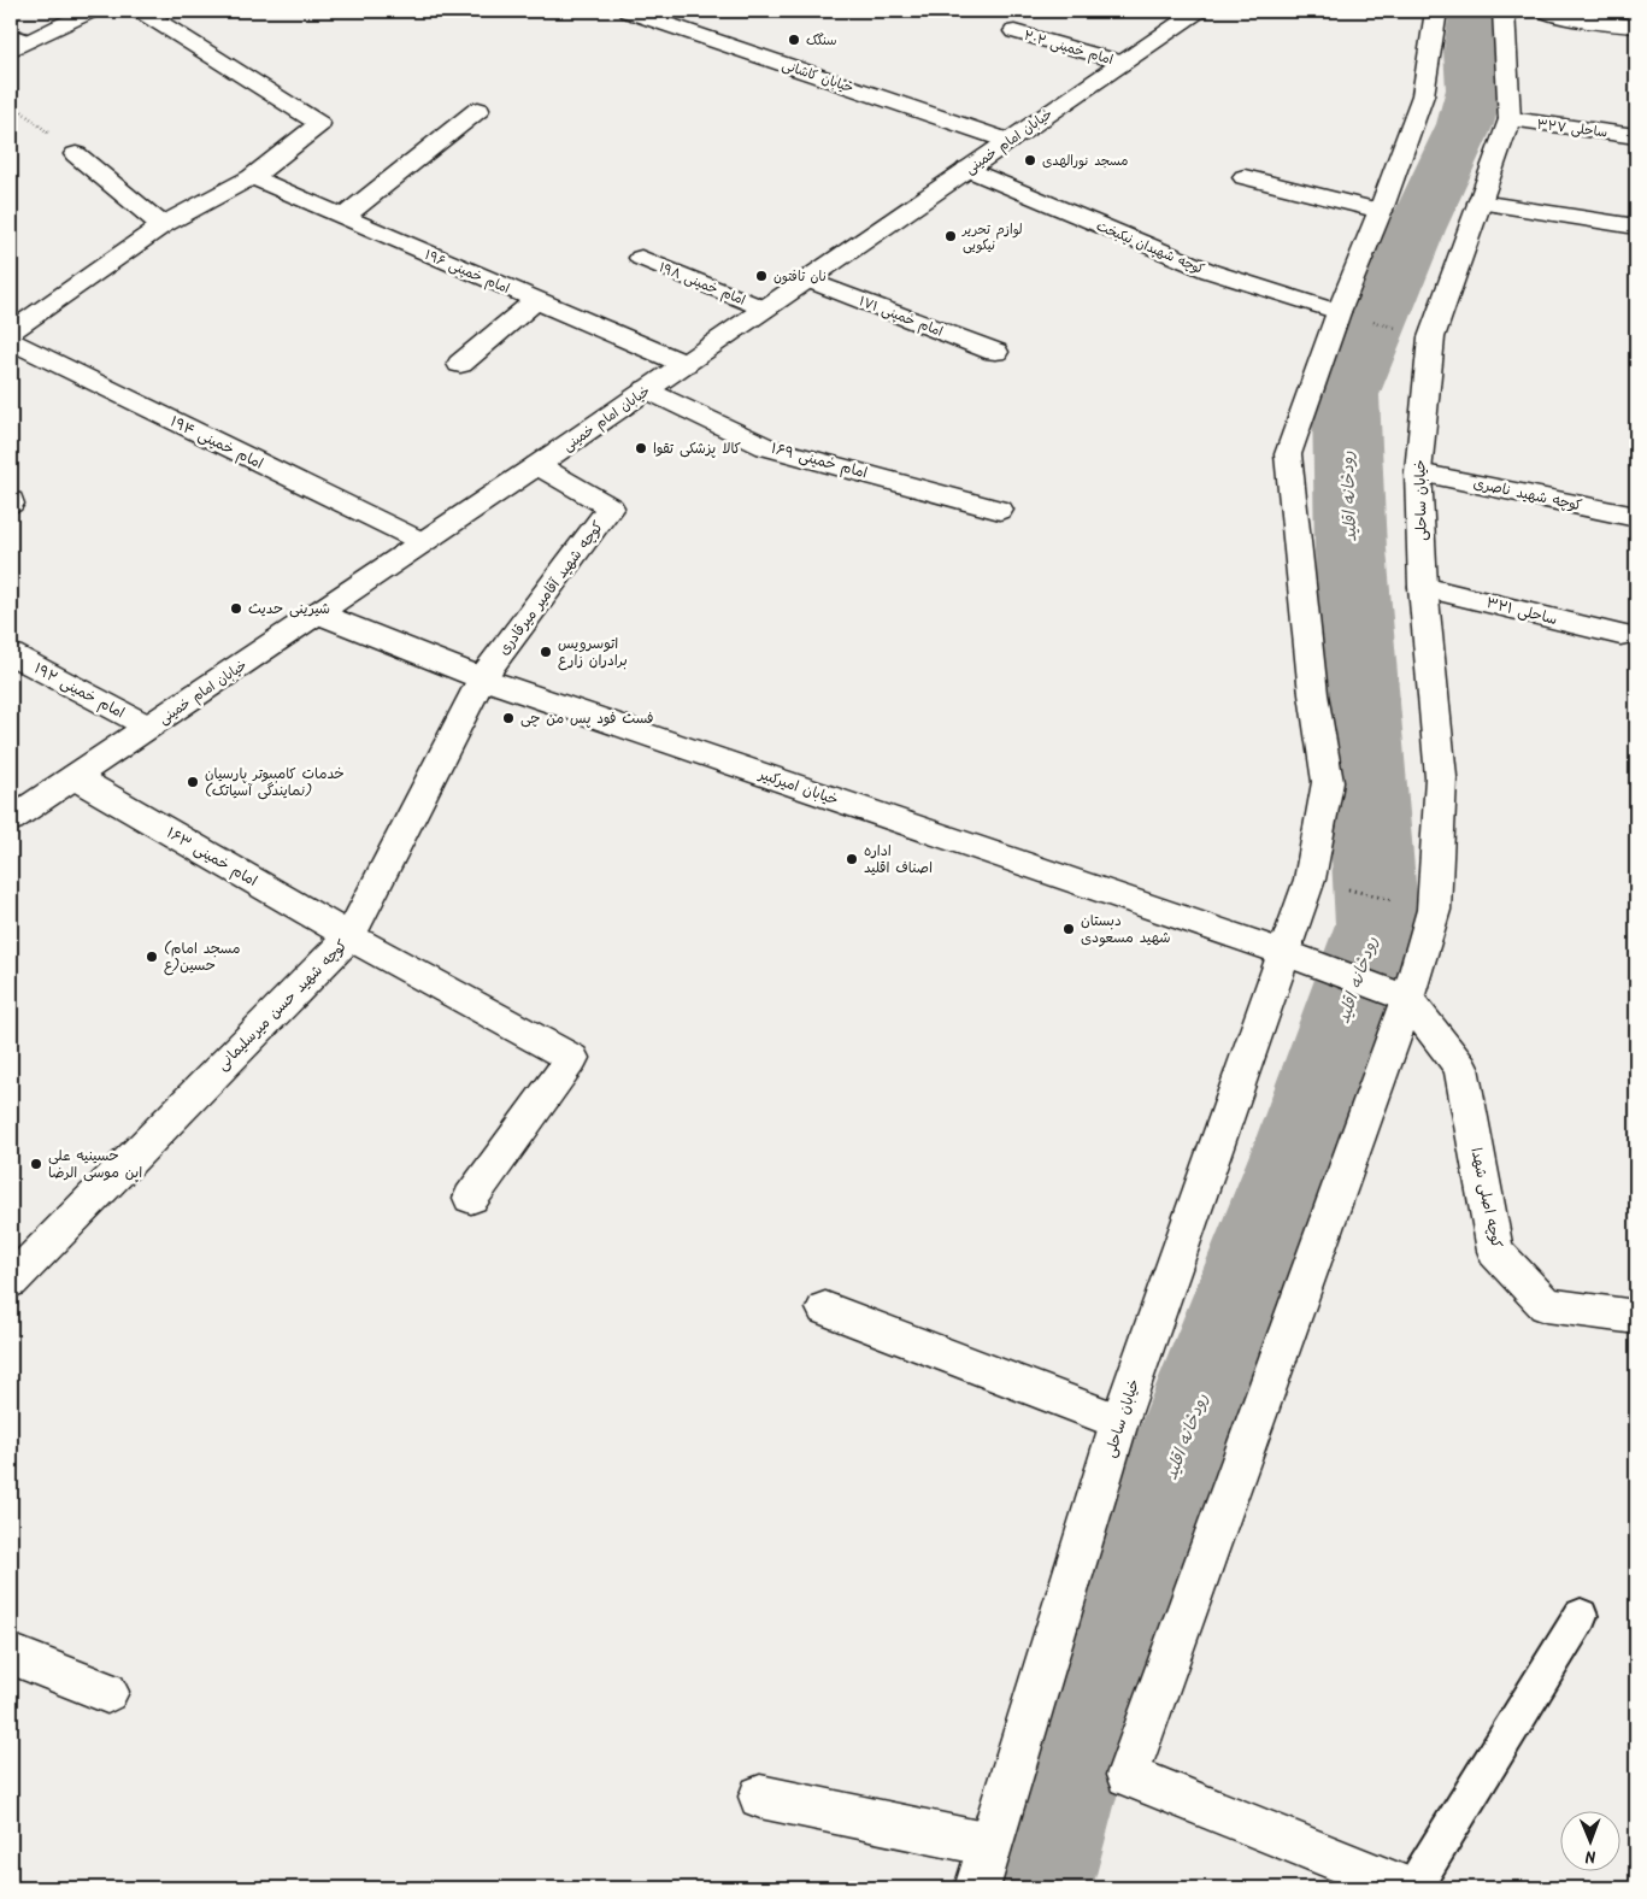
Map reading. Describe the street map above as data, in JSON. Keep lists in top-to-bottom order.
{
  "streets": {
    "street": [
      "امام خمینی ۲۰۲",
      "خیابان کاشانی",
      "ساحلی ۳۲۷",
      "خیابان امام خمینی",
      "کوچه شهیدان نیکبخت",
      "امام خمینی ۱۹۶",
      "امام خمینی ۱۹۸",
      "امام خمینی ۱۷۱",
      "امام خمینی ۱۹۴",
      "امام خمینی ۱۶۹",
      "کوچه شهید ناصری",
      "خیابان ساحلی",
      "کوچه شهید آقامیر میرقادری",
      "ساحلی ۳۲۱",
      "امام خمینی ۱۹۲",
      "خیابان امیرکبیر",
      "امام خمینی ۱۶۳",
      "کوچه شهید حسن میرسلیمانی",
      "کوچه اصلی شهدا"
    ]
  },
  "crossings": [
    ["امام خمینی ۲۰۲", "خیابان امام خمینی"],
    ["خیابان کاشانی", "خیابان امام خمینی"],
    ["ساحلی ۳۲۷", "خیابان ساحلی"],
    ["خیابان امام خمینی", "کوچه شهیدان نیکبخت"],
    ["خیابان امام خمینی", "امام خمینی ۱۹۶"],
    ["خیابان امام خمینی", "امام خمینی ۱۹۸"],
    ["خیابان امام خمینی", "امام خمینی ۱۷۱"],
    ["خیابان امام خمینی", "امام خمینی ۱۹۴"],
    ["خیابان امام خمینی", "امام خمینی ۱۶۹"],
    ["خیابان امام خمینی", "کوچه شهید آقامیر میرقادری"],
    ["خیابان امام خمینی", "امام خمینی ۱۹۲"],
    ["خیابان امام خمینی", "خیابان امیرکبیر"],
    ["خیابان امام خمینی", "امام خمینی ۱۶۳"],
    ["کوچه شهیدان نیکبخت", "خیابان ساحلی"],
    ["کوچه شهید ناصری", "خیابان ساحلی"],
    ["خیابان ساحلی", "ساحلی ۳۲۱"],
    ["خیابان ساحلی", "خیابان امیرکبیر"],
    ["خیابان ساحلی", "کوچه اصلی شهدا"],
    ["کوچه شهید آقامیر میرقادری", "خیابان امیرکبیر"],
    ["کوچه شهید آقامیر میرقادری", "کوچه شهید حسن میرسلیمانی"],
    ["خیابان امیرکبیر", "کوچه شهید حسن میرسلیمانی"],
    ["امام خمینی ۱۶۳", "کوچه شهید حسن میرسلیمانی"]
  ],
  "water": ["رودخانه اقلید"],
  "places": [
    "سنگک",
    "مسجد نورالهدی",
    "لوازم تحریر نیکویی",
    "نان تافتون",
    "کالا پزشکی تقوا",
    "شیرینی حدیث",
    "اتوسرویس برادران زارع",
    "فست فود پس من چی",
    "خدمات کامپیوتر پارسیان (نمایندگی آسیاتک)",
    "اداره اصناف اقلید",
    "دبستان شهید مسعودی",
    "(مسجد امام حسین(ع",
    "حسینیه علی ابن موسی الرضا"
  ],
  "north": "bottom"
}
